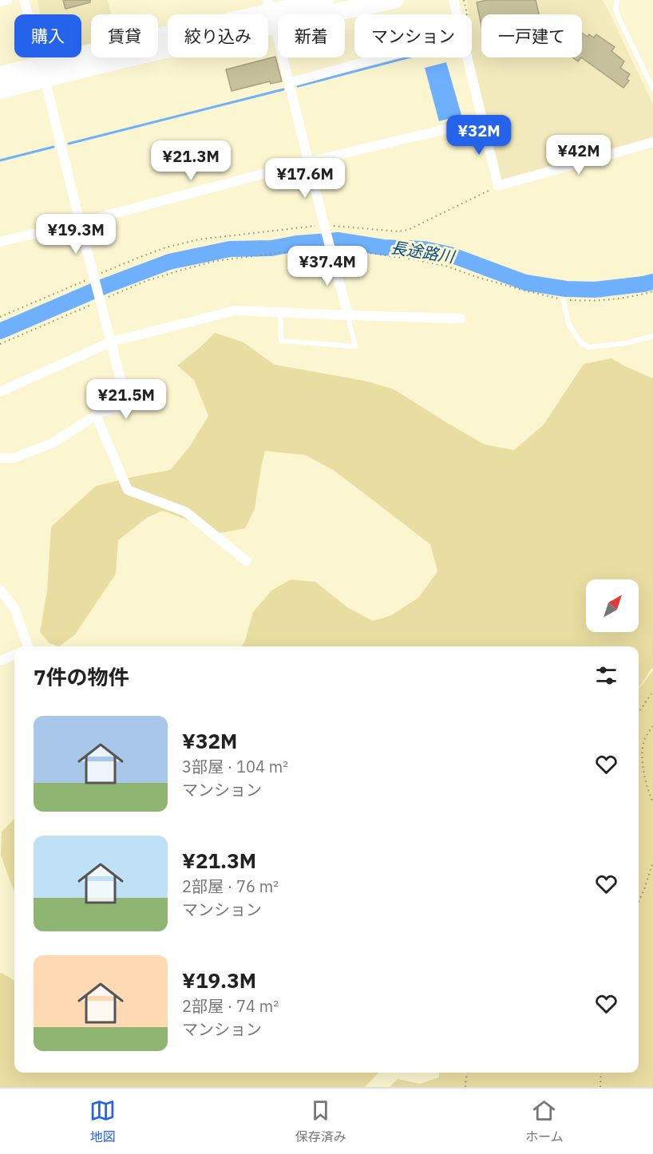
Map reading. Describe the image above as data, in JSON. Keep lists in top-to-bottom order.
{
  "water": ["長途路川"],
  "north": "top right",
  "page": {
    "chip": [
      "購入",
      "賃貸",
      "絞り込み",
      "新着",
      "マンション",
      "一戸建て"
    ],
    "price": [
      "¥32M",
      "¥42M",
      "¥21.3M",
      "¥17.6M",
      "¥19.3M",
      "¥37.4M",
      "¥21.5M"
    ],
    "heading": "7件の物件",
    "list": [
      {
        "name": "¥32M",
        "note": "3部屋 · 104 m² · マンション"
      },
      {
        "name": "¥21.3M",
        "note": "2部屋 · 76 m² · マンション"
      },
      {
        "name": "¥19.3M",
        "note": "2部屋 · 74 m² · マンション"
      }
    ],
    "tabs": ["地図", "保存済み", "ホーム"]
  }
}
